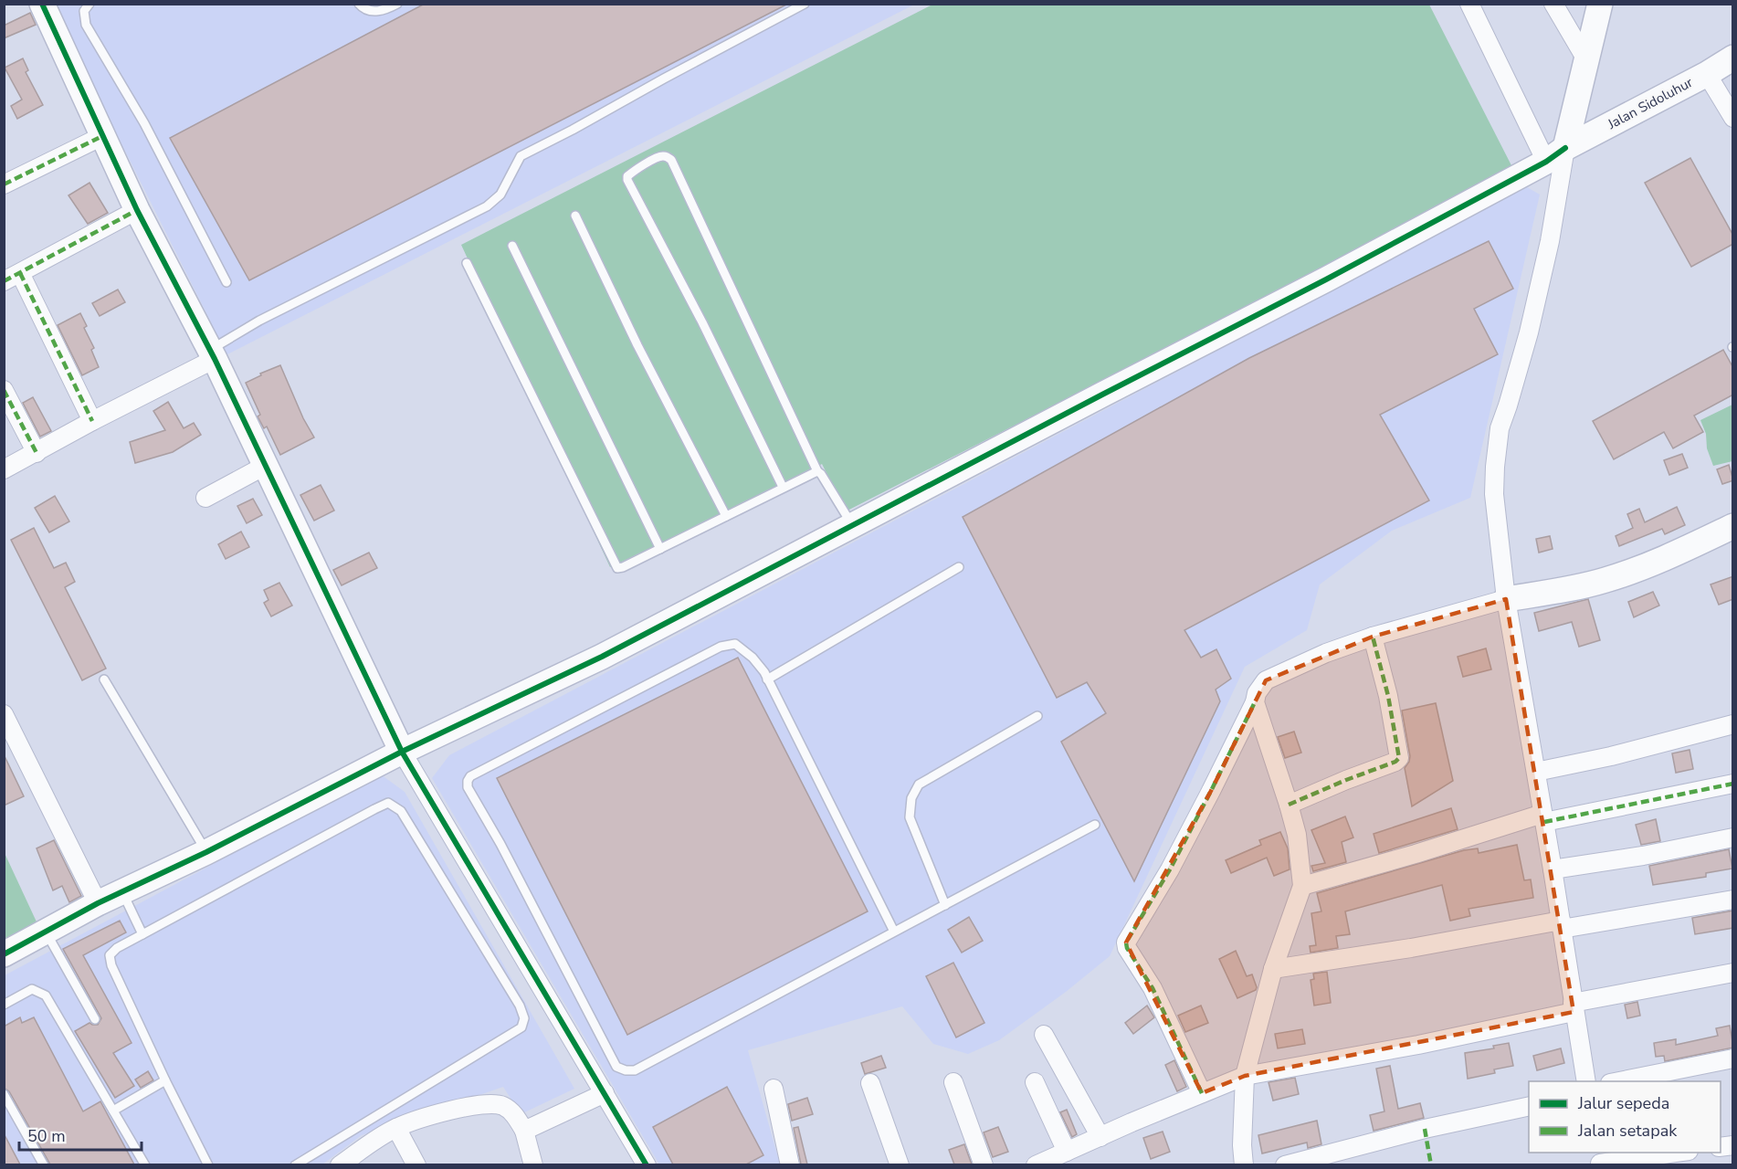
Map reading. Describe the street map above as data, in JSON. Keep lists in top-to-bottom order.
{
  "streets": {
    "street": ["Jalan Sidoluhur"]
  },
  "legend": ["Jalur sepeda", "Jalan setapak"],
  "scale_bar": "50 m"
}
